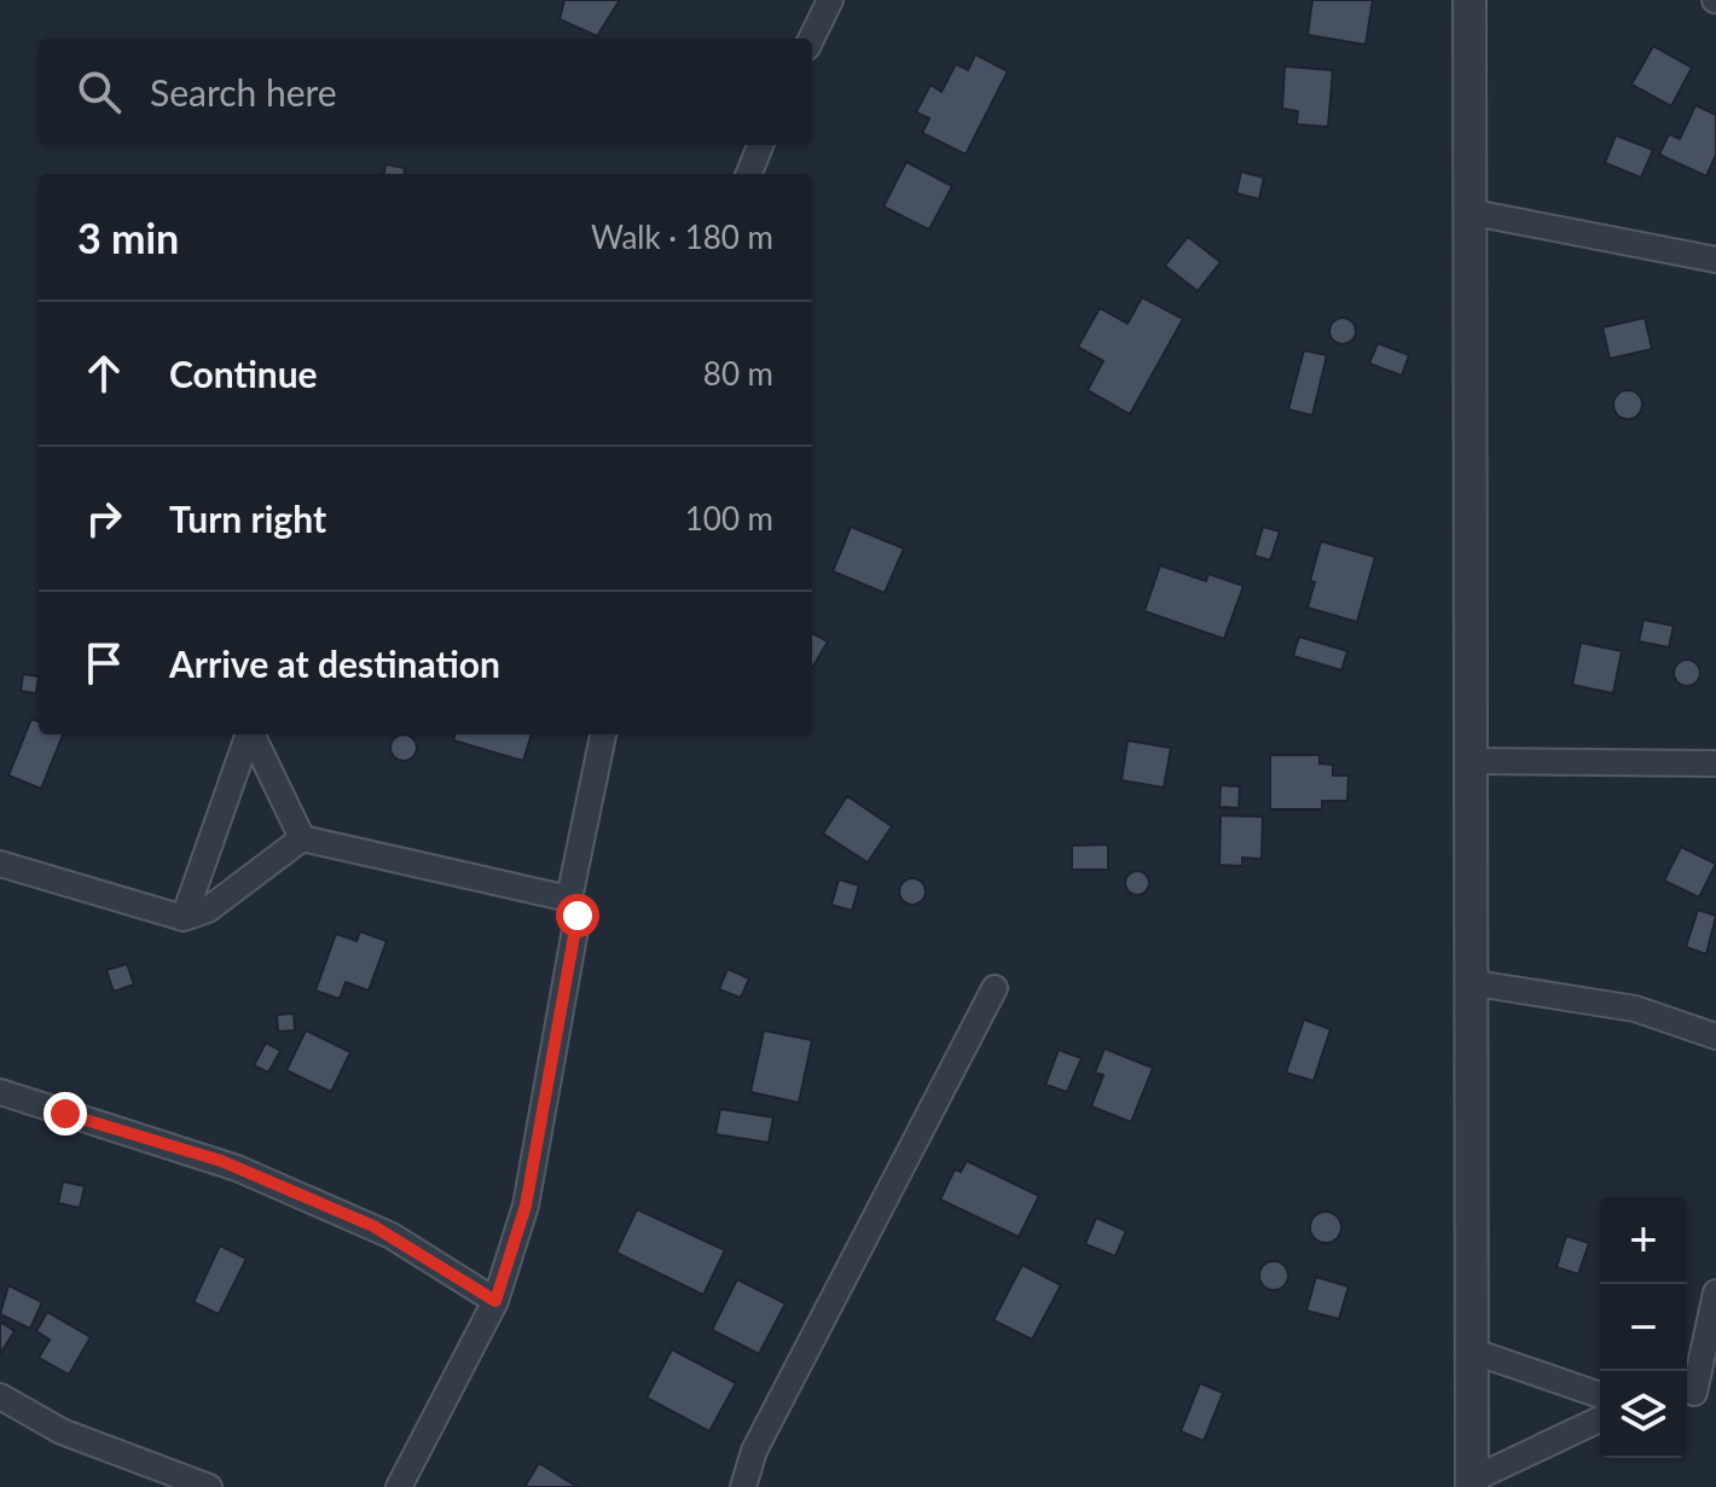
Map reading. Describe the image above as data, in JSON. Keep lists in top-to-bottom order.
{
  "page": {
    "search": "Search here",
    "heading": ["3 min", "Walk · 180 m"],
    "list": [
      ["Continue", "80 m"],
      ["Turn right", "100 m"],
      "Arrive at destination"
    ],
    "map_buttons": ["+", "−"]
  }
}
